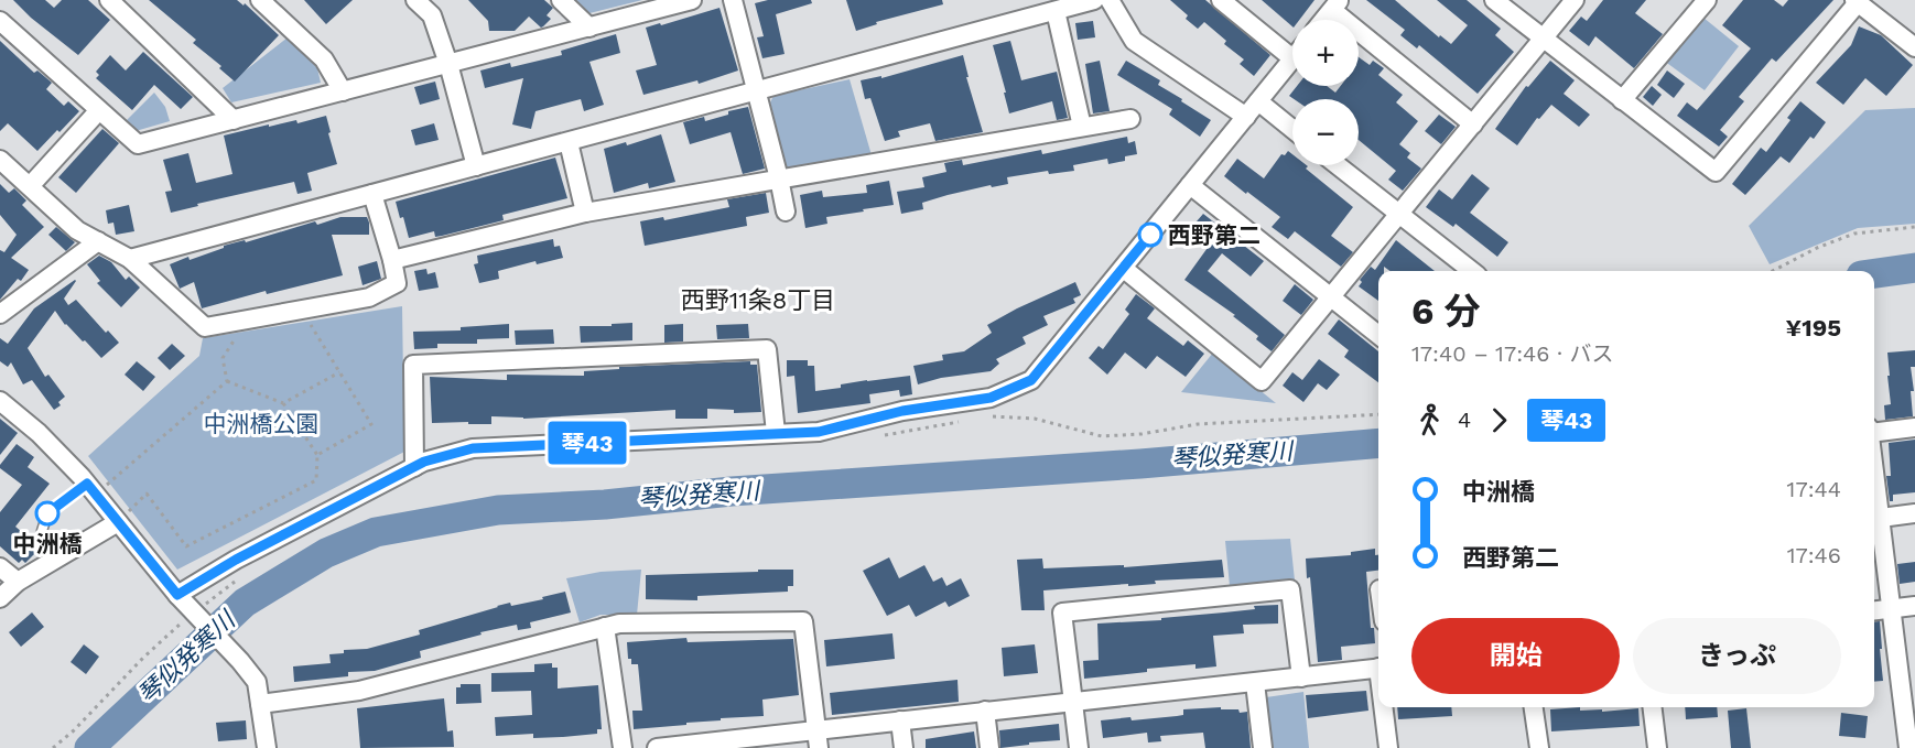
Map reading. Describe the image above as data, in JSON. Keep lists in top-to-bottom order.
{
  "districts": ["西野11条8丁目"],
  "water": ["琴似発寒川"],
  "parks": ["中洲橋公園"],
  "places": ["西野第二", "中洲橋"],
  "lines": ["bus line 琴43"],
  "page": {
    "on_map": "琴43",
    "map_buttons": ["+", "−"],
    "heading": ["6 分", "17:40 – 17:46 · バス", "¥195"],
    "legs": ["4", "琴43"],
    "list": [
      {
        "name": "中洲橋",
        "value": "17:44"
      },
      {
        "name": "西野第二",
        "value": "17:46"
      }
    ],
    "buttons": ["開始", "きっぷ"]
  }
}
